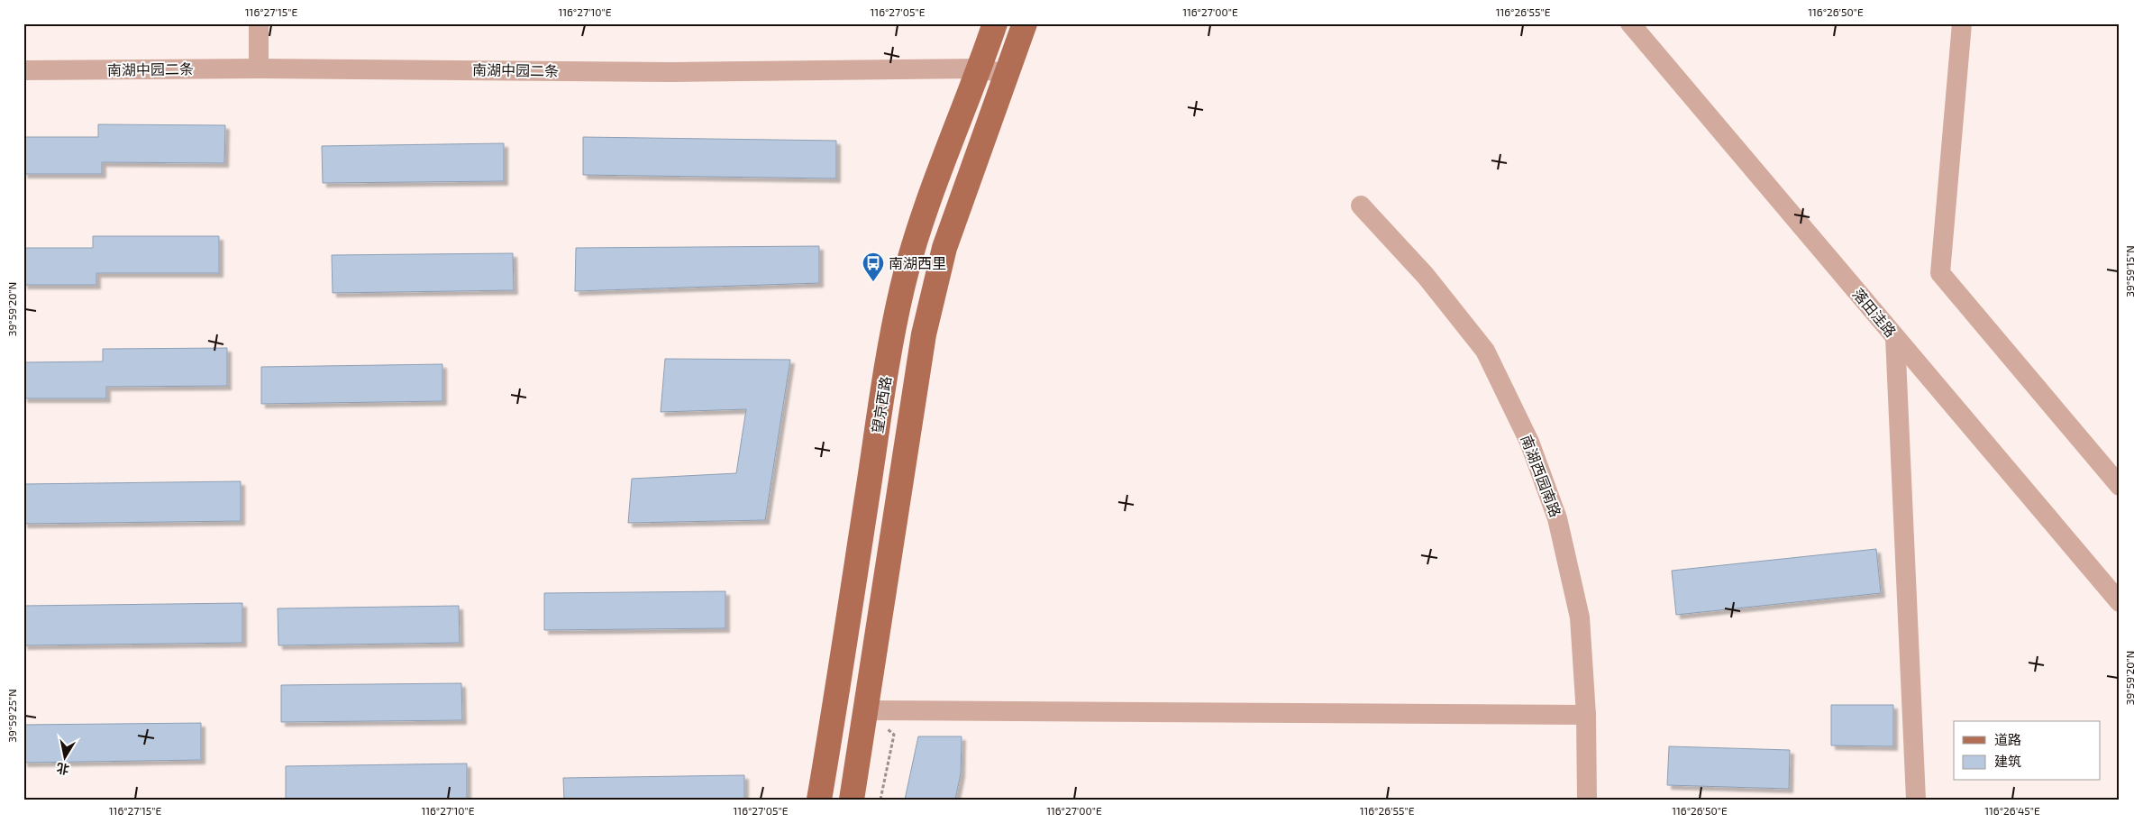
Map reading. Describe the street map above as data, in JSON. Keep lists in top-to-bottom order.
{
  "streets": {
    "main road": ["望京西路"],
    "street": ["南湖中园二条", "落田洼路", "南湖西园南路"]
  },
  "crossings": [
    ["南湖中园二条", "望京西路"]
  ],
  "places": {
    "bus stop": ["南湖西里"]
  },
  "legend": ["道路", "建筑"],
  "north": "bottom",
  "coordinates": [
    "116°27'15\"E",
    "116°27'10\"E",
    "116°27'05\"E",
    "116°27'00\"E",
    "116°26'55\"E",
    "116°26'50\"E",
    "39°59'15\"N",
    "39°59'20\"N",
    "39°59'25\"N",
    "116°26'45\"E"
  ]
}
